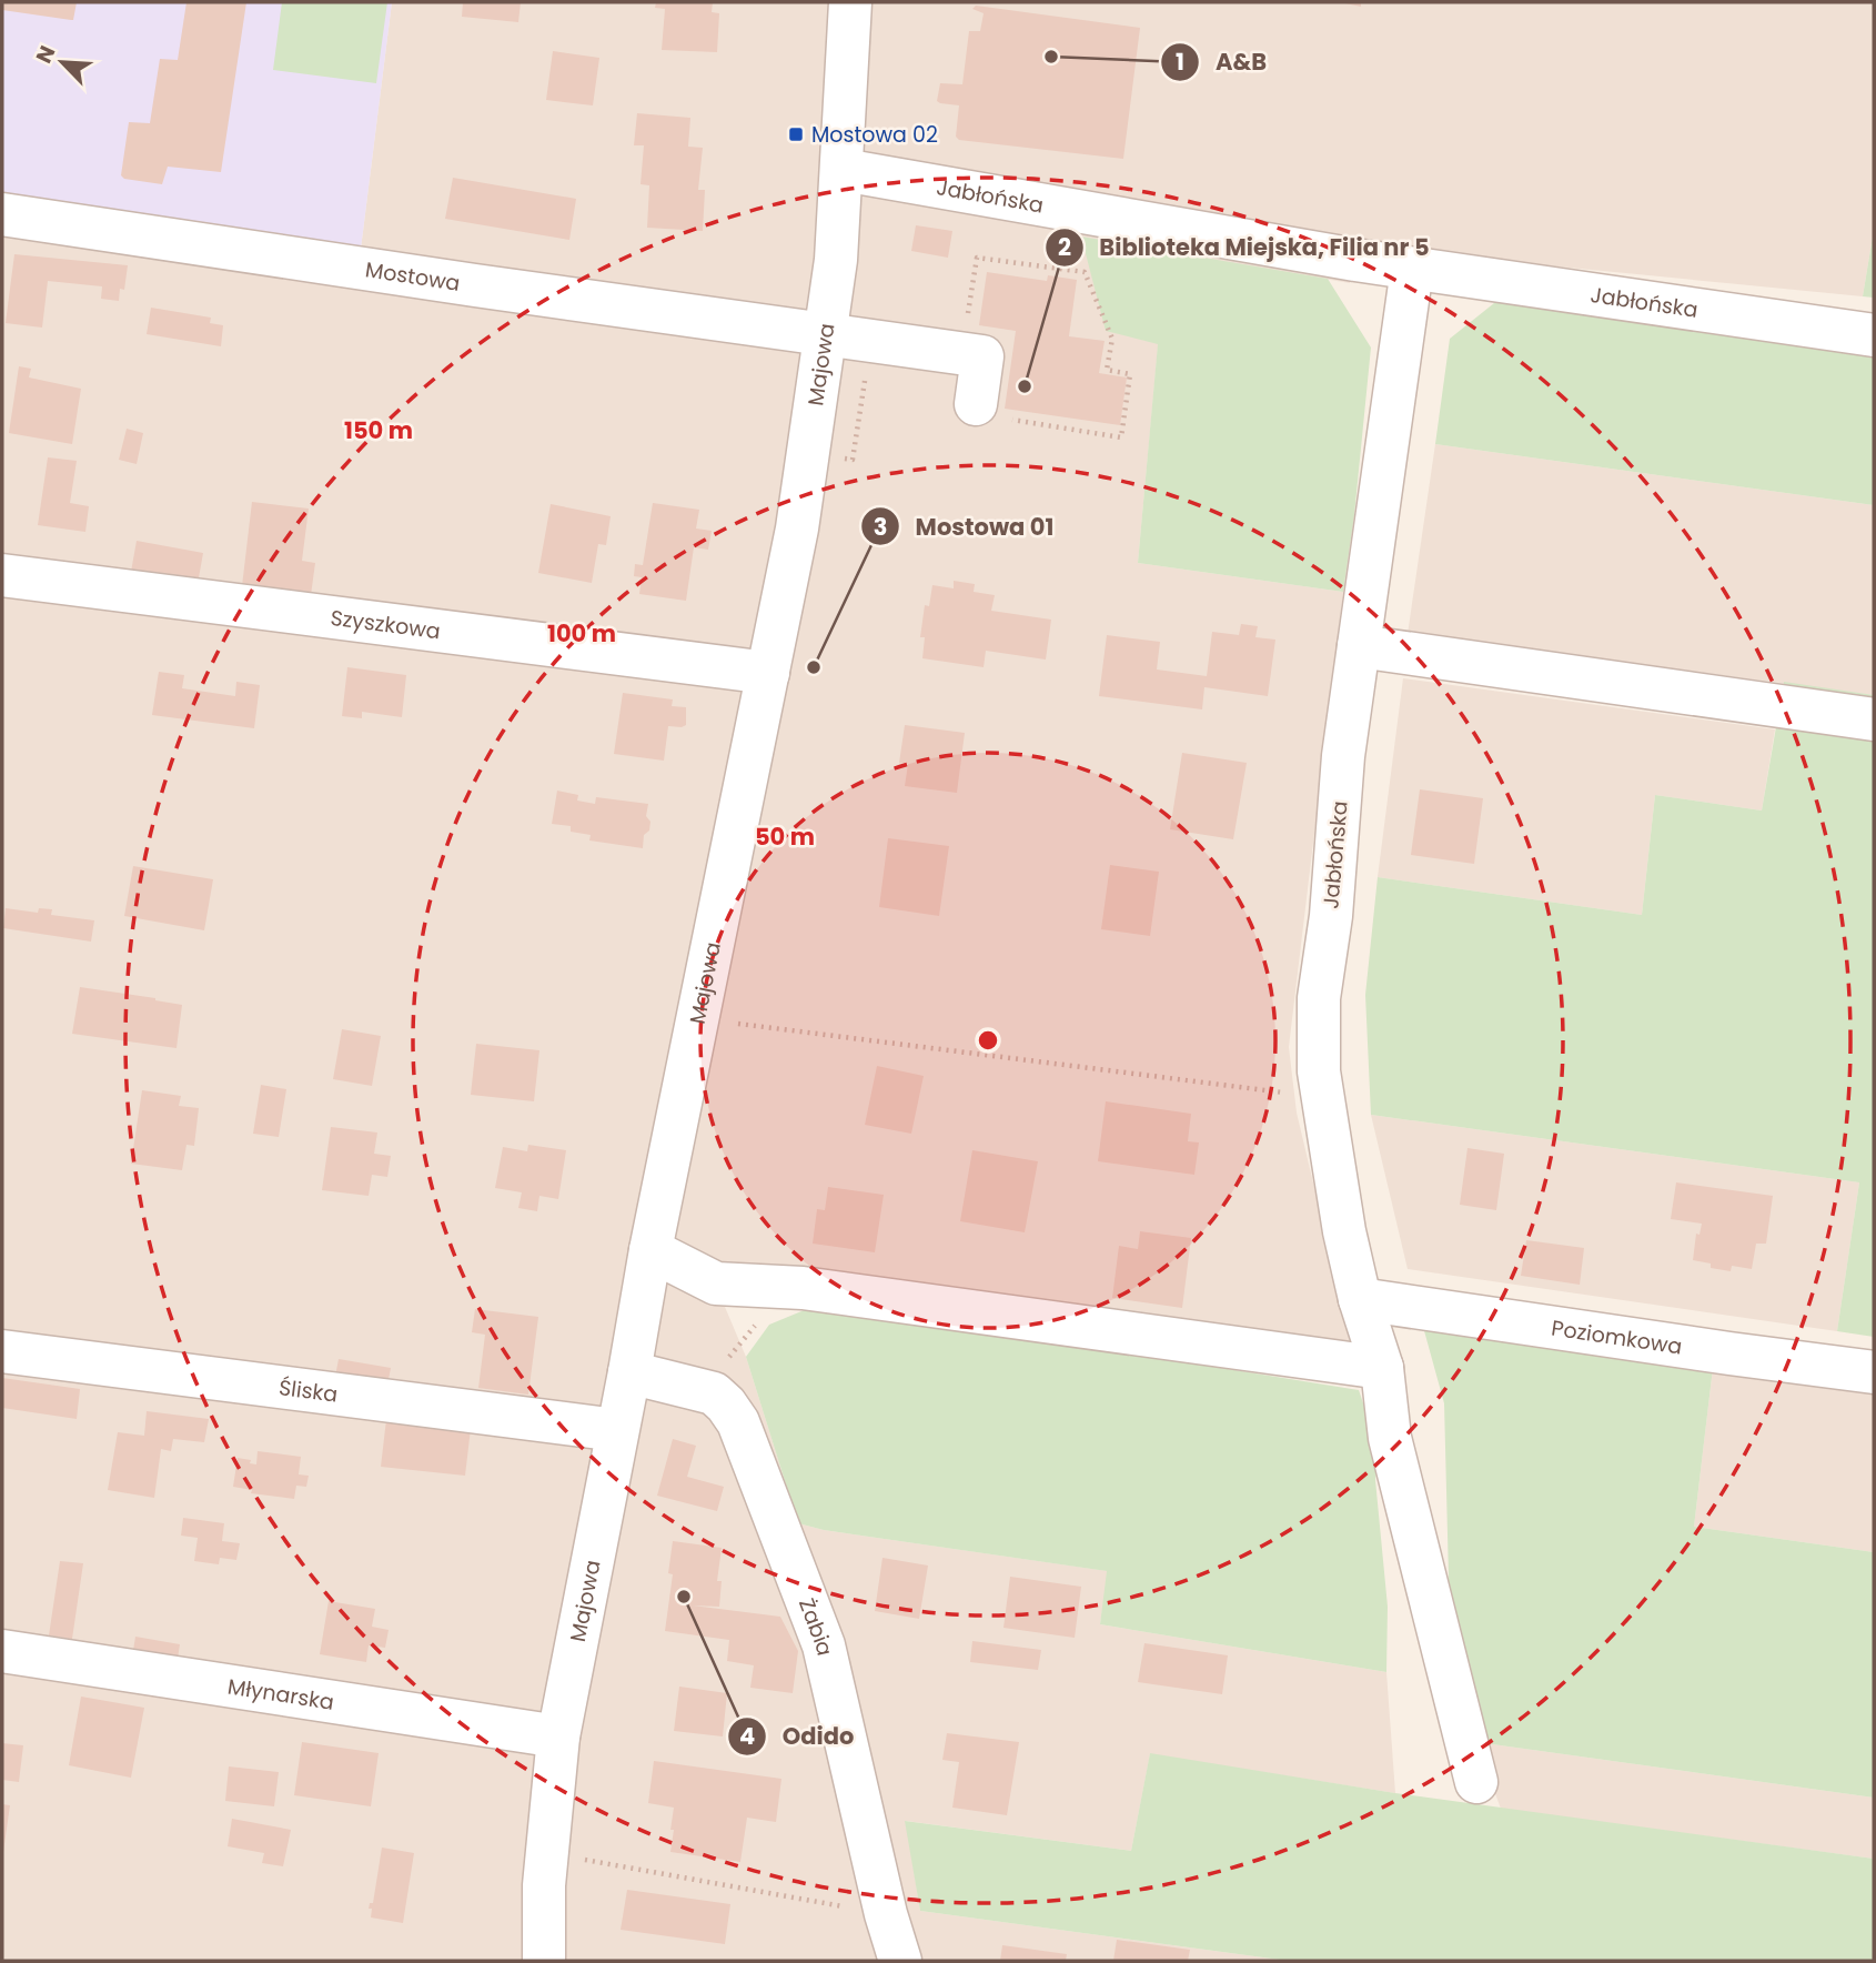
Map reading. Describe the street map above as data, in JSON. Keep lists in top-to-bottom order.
{
  "streets": {
    "street": [
      "Jabłońska",
      "Mostowa",
      "Majowa",
      "Szyszkowa",
      "Poziomkowa",
      "Śliska",
      "Żabia",
      "Młynarska"
    ]
  },
  "crossings": [
    ["Jabłońska", "Majowa"],
    ["Jabłońska", "Poziomkowa"],
    ["Mostowa", "Majowa"],
    ["Majowa", "Szyszkowa"],
    ["Majowa", "Śliska"],
    ["Majowa", "Młynarska"]
  ],
  "places": {
    "other": [
      "A&B",
      "Biblioteka Miejska, Filia nr 5",
      "Mostowa 01",
      "Odido"
    ],
    "transit": ["Mostowa 02"]
  },
  "north": "top left",
  "rings": ["150 m", "100 m", "50 m"]
}
